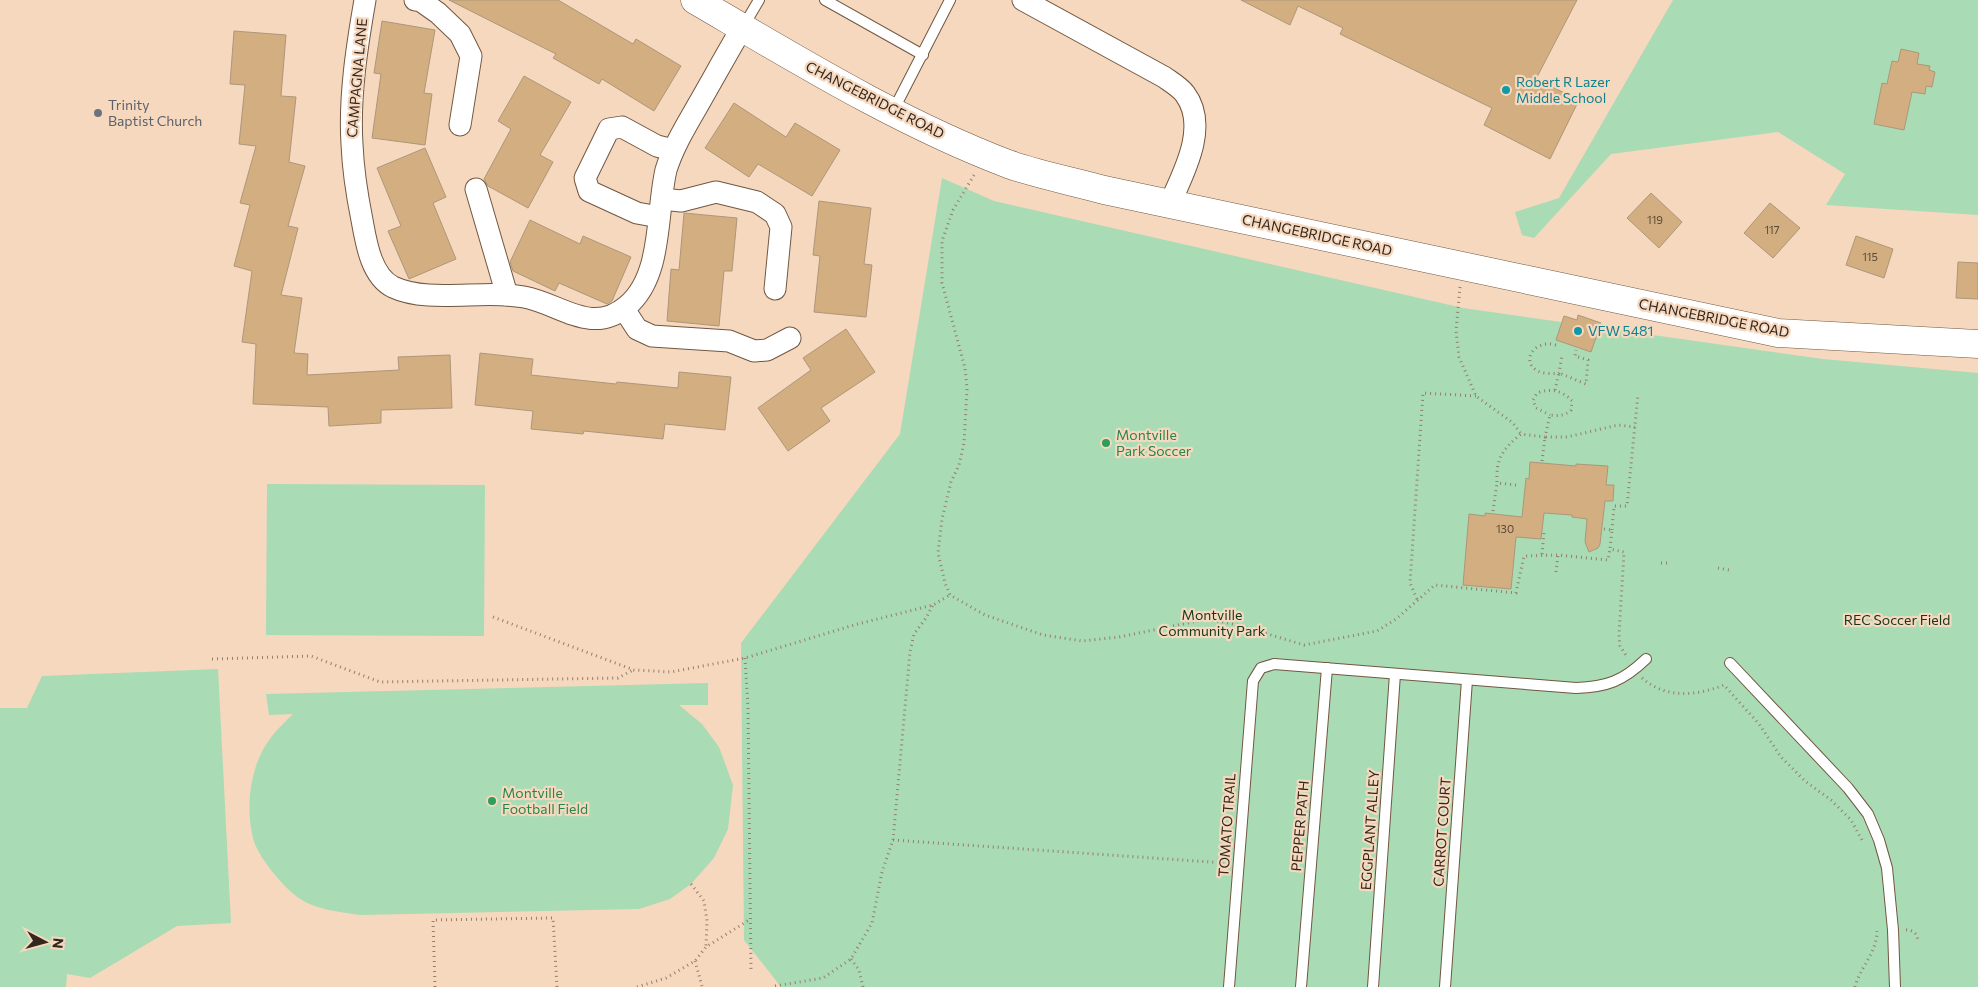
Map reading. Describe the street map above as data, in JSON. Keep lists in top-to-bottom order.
{
  "streets": {
    "main road": ["CHANGEBRIDGE ROAD"],
    "street": ["CAMPAGNA LANE"],
    "lane": [
      "TOMATO TRAIL",
      "PEPPER PATH",
      "EGGPLANT ALLEY",
      "CARROT COURT"
    ]
  },
  "crossings": [
    ["CAMPAGNA LANE", "CHANGEBRIDGE ROAD"],
    ["TOMATO TRAIL", "PEPPER PATH"]
  ],
  "parks": ["Montville Community Park", "REC Soccer Field"],
  "places": [
    "Robert R Lazer Middle School",
    "Trinity Baptist Church",
    "VFW 5481",
    "Montville Park Soccer",
    "Montville Football Field"
  ],
  "house_numbers": [
    "119",
    "117",
    "115",
    "130"
  ],
  "north": "right"
}
